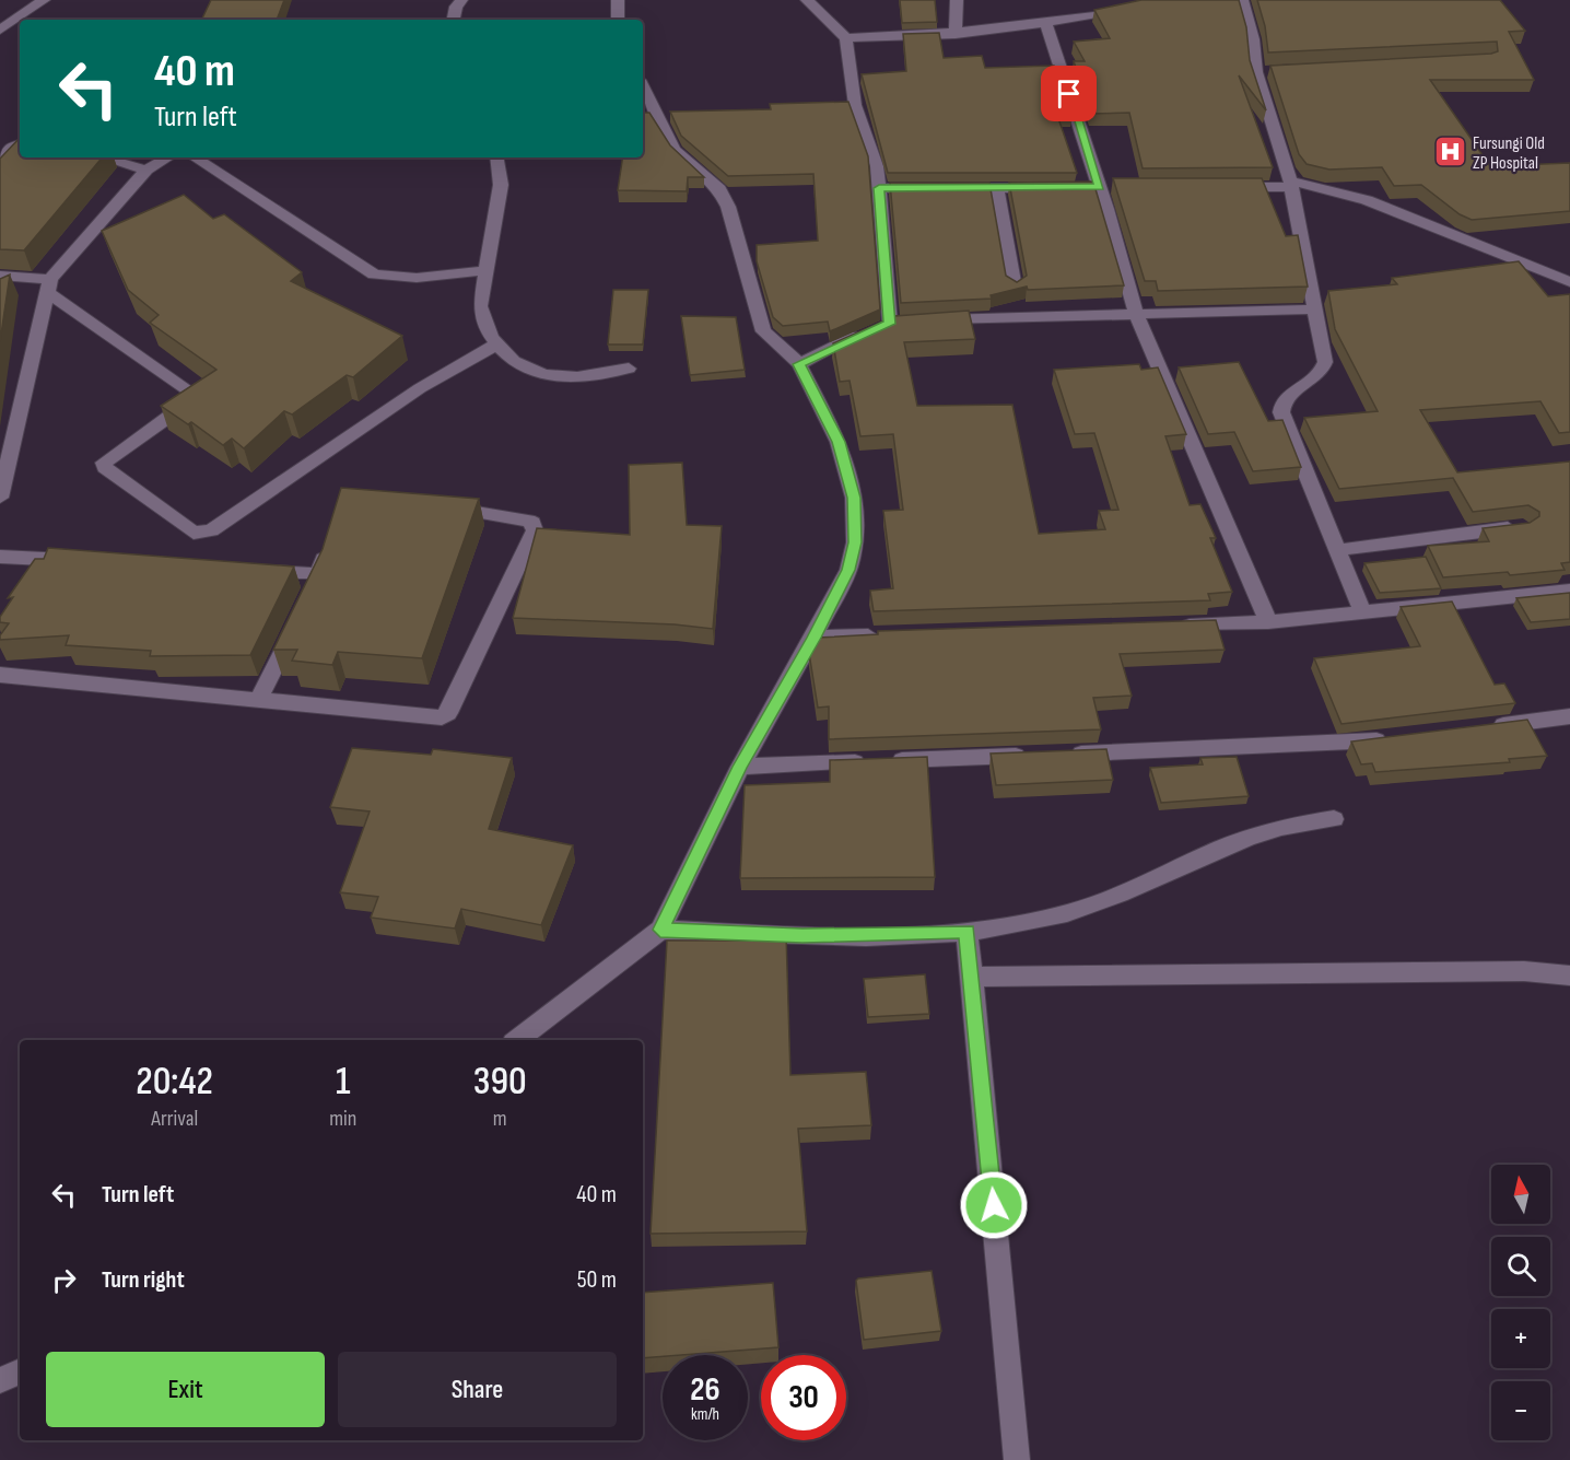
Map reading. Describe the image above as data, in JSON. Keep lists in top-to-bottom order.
{
  "places": {
    "hospital": ["Fursungi Old ZP Hospital"]
  },
  "north": "top",
  "page": {
    "turn": ["40 m", "Turn left"],
    "eta": [
      "20:42",
      "Arrival",
      "1",
      "min",
      "390",
      "m"
    ],
    "list": [
      {
        "name": "Turn left",
        "value": "40 m"
      },
      {
        "name": "Turn right",
        "value": "50 m"
      }
    ],
    "map_buttons": ["+", "−"],
    "buttons": ["Exit", "Share"],
    "speed": "26 km/h",
    "limit": "30"
  }
}
